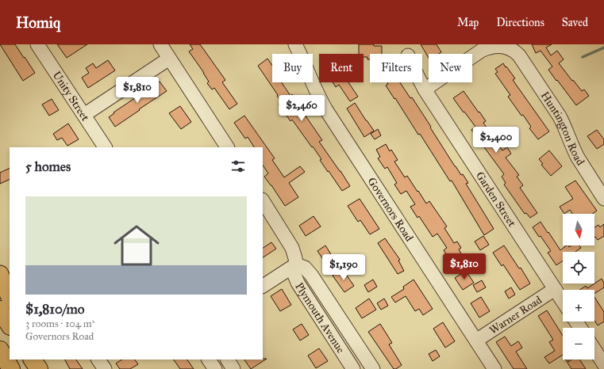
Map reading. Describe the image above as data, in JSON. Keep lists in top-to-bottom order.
{
  "streets": {
    "street": [
      "Unity Street",
      "Huntington Road",
      "Garden Street",
      "Governors Road",
      "Warner Road",
      "Plymouth Avenue"
    ]
  },
  "crossings": [
    ["Huntington Road", "Garden Street"],
    ["Garden Street", "Warner Road"],
    ["Governors Road", "Warner Road"]
  ],
  "north": "bottom",
  "page": {
    "header": "Homiq",
    "nav": ["Map", "Directions", "Saved"],
    "chip": [
      "Buy",
      "Rent",
      "Filters",
      "New"
    ],
    "price": [
      "$1,810",
      "$2,460",
      "$2,400",
      "$1,810",
      "$1,190"
    ],
    "heading": "5 homes",
    "list": [
      {
        "name": "$1,810/mo",
        "note": "3 rooms · 104 m² · Governors Road"
      }
    ],
    "map_buttons": ["+", "−"]
  }
}
